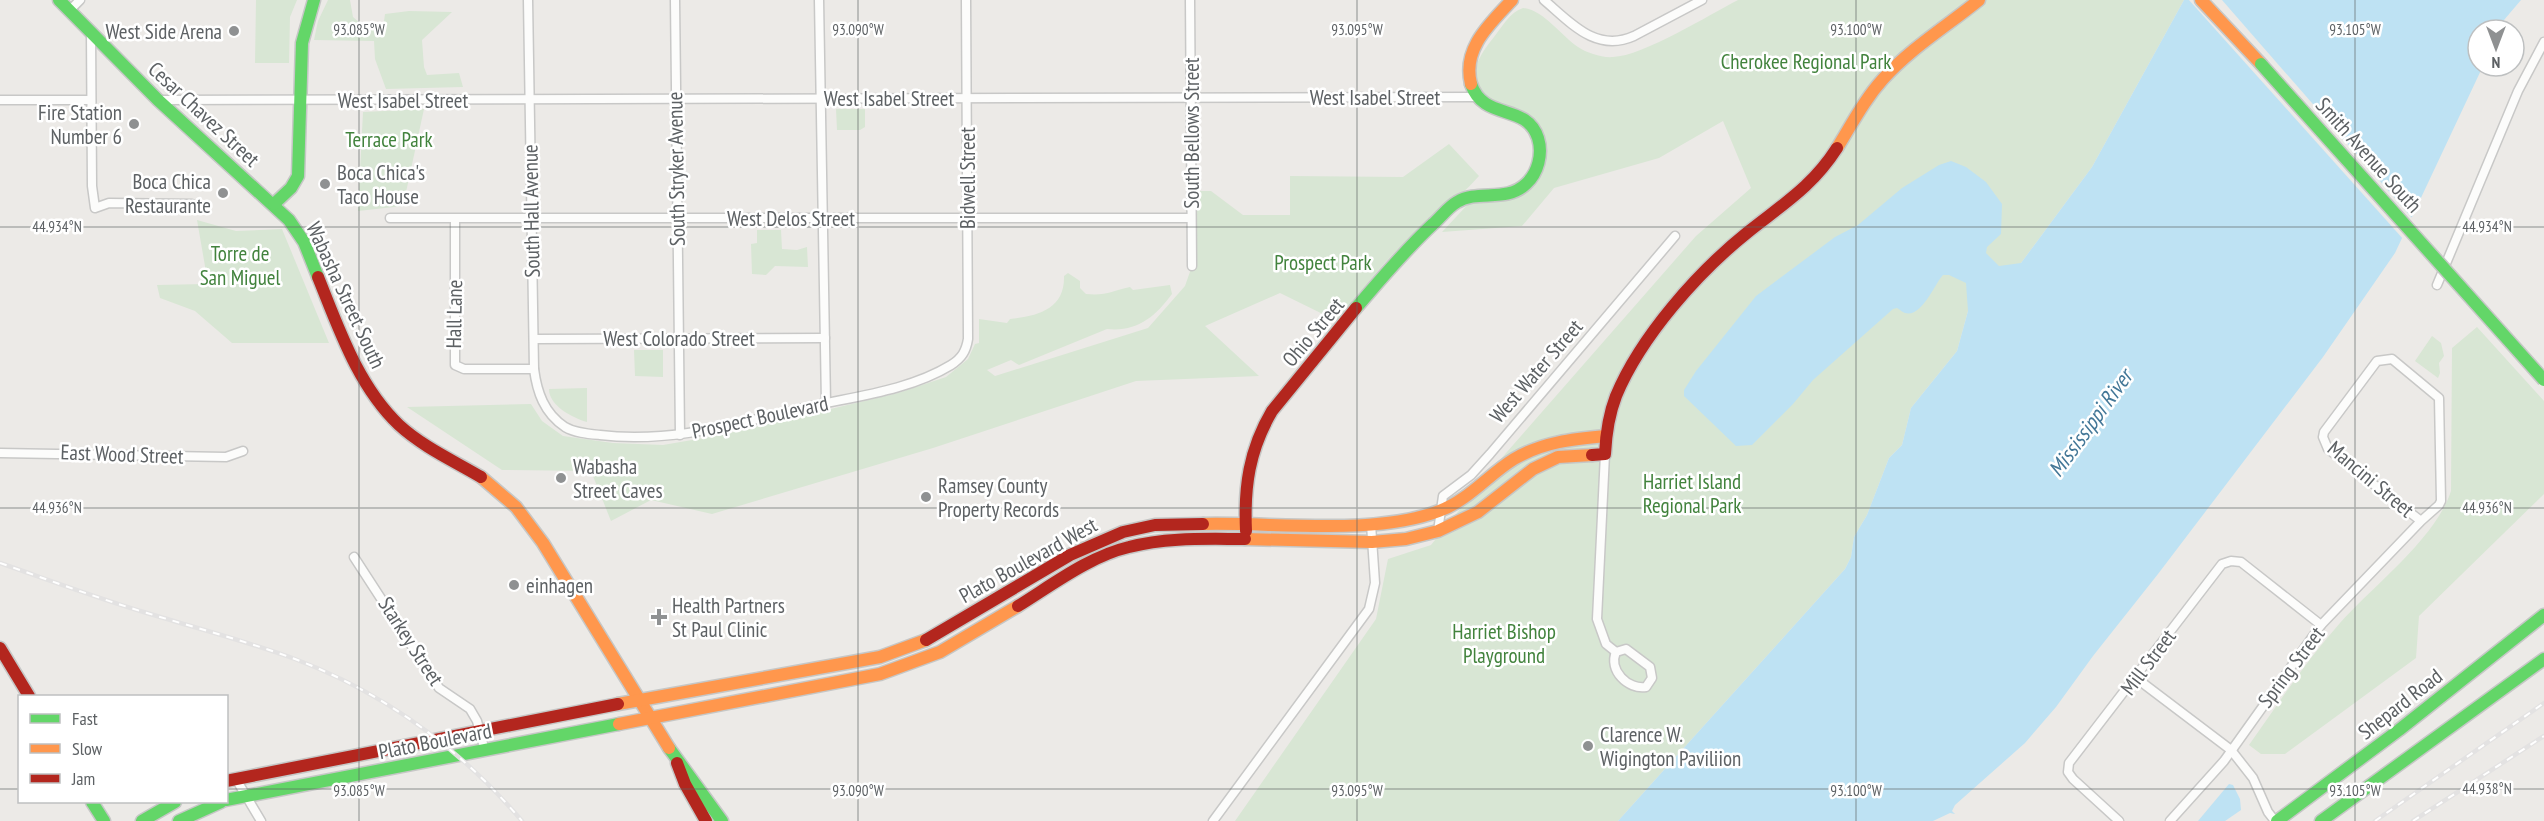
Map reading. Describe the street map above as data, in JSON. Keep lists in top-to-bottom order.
{
  "streets": {
    "main road": [
      "Cesar Chavez Street",
      "Smith Avenue South",
      "Wabasha Street South",
      "Ohio Street",
      "Plato Boulevard West",
      "Shepard Road",
      "Plato Boulevard"
    ],
    "street": [
      "West Isabel Street",
      "South Bellows Street",
      "South Stryker Avenue",
      "Bidwell Street",
      "South Hall Avenue",
      "West Delos Street",
      "Hall Lane",
      "West Colorado Street",
      "West Water Street",
      "Prospect Boulevard",
      "East Wood Street",
      "Mancini Street",
      "Starkey Street",
      "Mill Street",
      "Spring Street"
    ]
  },
  "crossings": [
    ["West Isabel Street", "Cesar Chavez Street"],
    ["West Isabel Street", "South Bellows Street"],
    ["West Isabel Street", "South Stryker Avenue"],
    ["West Isabel Street", "Bidwell Street"],
    ["West Isabel Street", "South Hall Avenue"],
    ["West Isabel Street", "Ohio Street"],
    ["Cesar Chavez Street", "Wabasha Street South"],
    ["South Bellows Street", "West Delos Street"],
    ["South Stryker Avenue", "West Delos Street"],
    ["South Stryker Avenue", "West Colorado Street"],
    ["South Stryker Avenue", "Prospect Boulevard"],
    ["Bidwell Street", "West Delos Street"],
    ["Bidwell Street", "Prospect Boulevard"],
    ["South Hall Avenue", "West Delos Street"],
    ["South Hall Avenue", "Hall Lane"],
    ["South Hall Avenue", "West Colorado Street"],
    ["South Hall Avenue", "Prospect Boulevard"],
    ["West Delos Street", "Hall Lane"],
    ["Wabasha Street South", "Plato Boulevard West"],
    ["Wabasha Street South", "Plato Boulevard"],
    ["Ohio Street", "Plato Boulevard West"],
    ["West Water Street", "Plato Boulevard West"],
    ["Mancini Street", "Spring Street"],
    ["Plato Boulevard West", "Plato Boulevard"],
    ["Starkey Street", "Plato Boulevard"],
    ["Mill Street", "Spring Street"]
  ],
  "water": ["Mississippi River"],
  "parks": [
    "Cherokee Regional Park",
    "Terrace Park",
    "Torre de San Miguel",
    "Prospect Park",
    "Harriet Island Regional Park",
    "Harriet Bishop Playground"
  ],
  "places": {
    "other": [
      "West Side Arena",
      "Fire Station Number 6",
      "Boca Chica's Taco House",
      "Boca Chica Restaurante",
      "Wabasha Street Caves",
      "Ramsey County Property Records",
      "einhagen",
      "Clarence W. Wigington Paviliion"
    ],
    "health": ["Health Partners St Paul Clinic"]
  },
  "legend": ["Fast", "Slow", "Jam"],
  "north": "bottom",
  "coordinates": [
    "93.085°W",
    "93.090°W",
    "93.095°W",
    "93.100°W",
    "93.105°W",
    "44.934°N",
    "44.936°N",
    "44.938°N"
  ]
}
